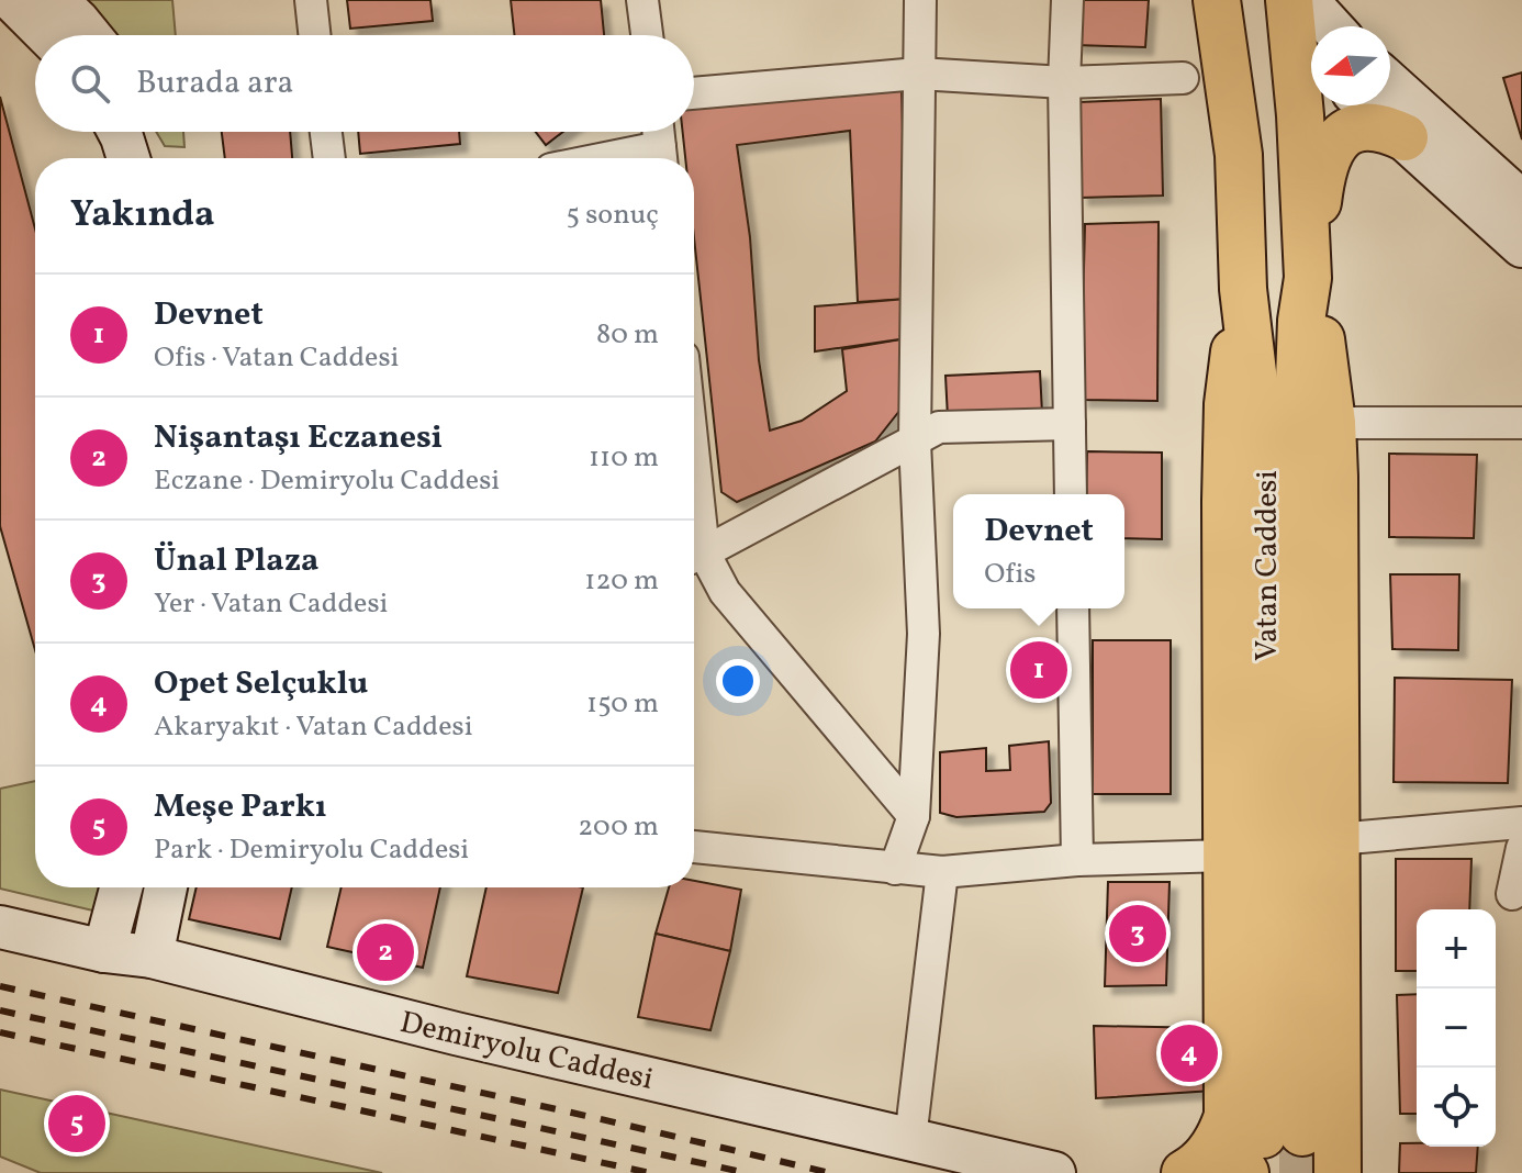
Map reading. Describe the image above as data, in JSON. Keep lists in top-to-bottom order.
{
  "streets": {
    "main road": ["Vatan Caddesi", "Demiryolu Caddesi"]
  },
  "north": "left",
  "page": {
    "search": "Burada ara",
    "heading": ["Yakında", "5 sonuç"],
    "list": [
      {
        "mark": "1",
        "name": "Devnet",
        "note": "Ofis · Vatan Caddesi",
        "value": "80 m"
      },
      {
        "mark": "2",
        "name": "Nişantaşı Eczanesi",
        "note": "Eczane · Demiryolu Caddesi",
        "value": "110 m"
      },
      {
        "mark": "3",
        "name": "Ünal Plaza",
        "note": "Yer · Vatan Caddesi",
        "value": "120 m"
      },
      {
        "mark": "4",
        "name": "Opet Selçuklu",
        "note": "Akaryakıt · Vatan Caddesi",
        "value": "150 m"
      },
      {
        "mark": "5",
        "name": "Meşe Parkı",
        "note": "Park · Demiryolu Caddesi",
        "value": "200 m"
      }
    ],
    "popup": ["Devnet", "Ofis"],
    "pins": [
      "1",
      "3",
      "2",
      "4",
      "5"
    ],
    "map_buttons": ["+", "−"]
  }
}
